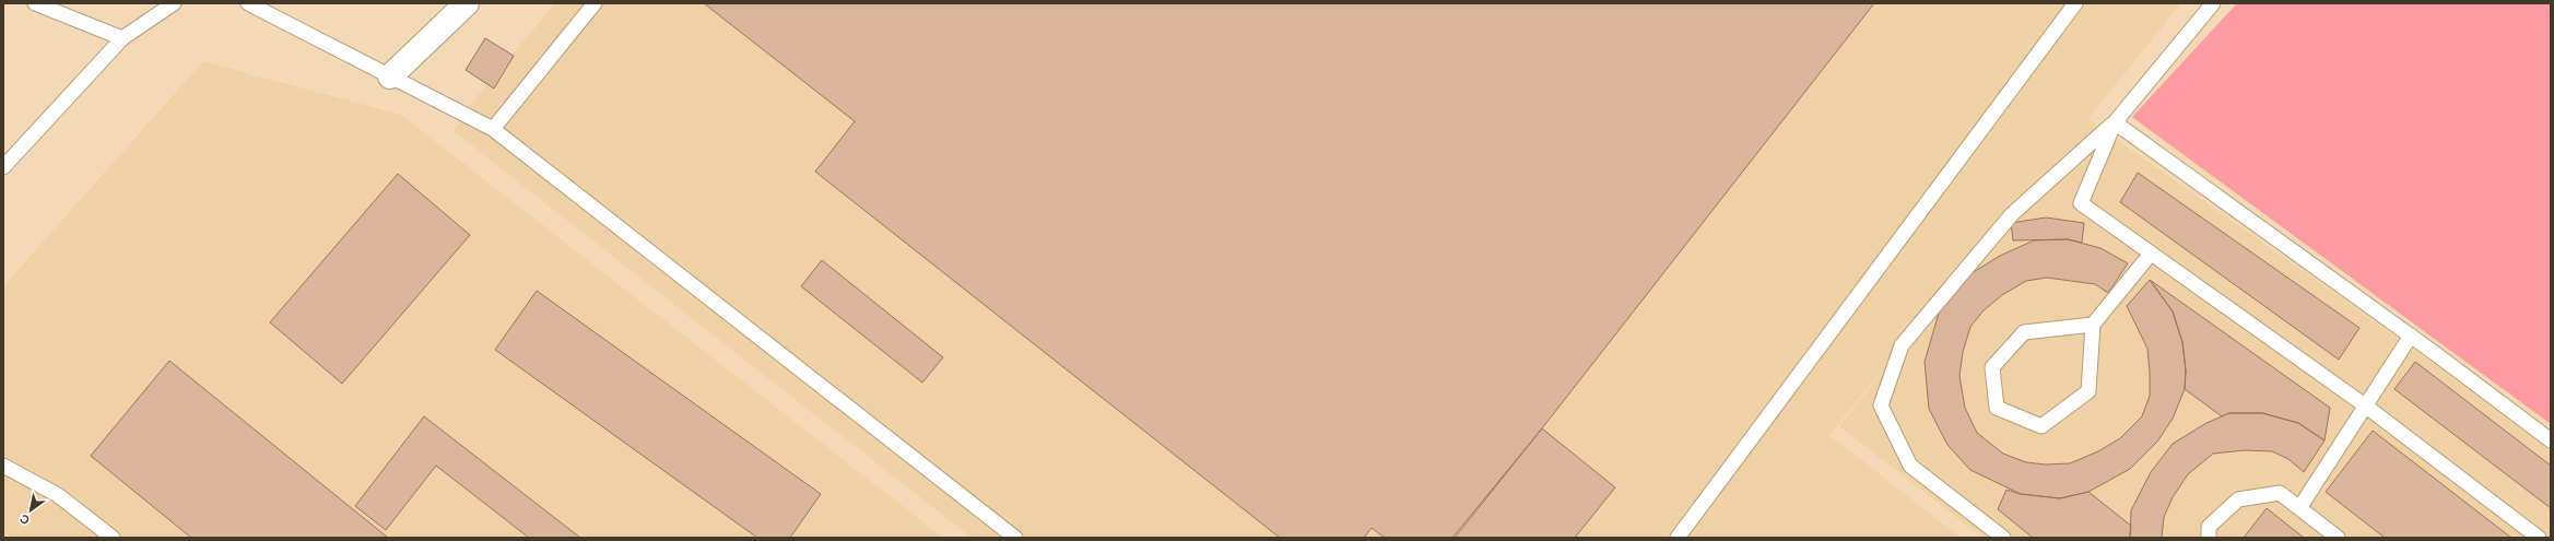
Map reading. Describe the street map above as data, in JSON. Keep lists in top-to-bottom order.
{
  "north": "bottom left"
}
